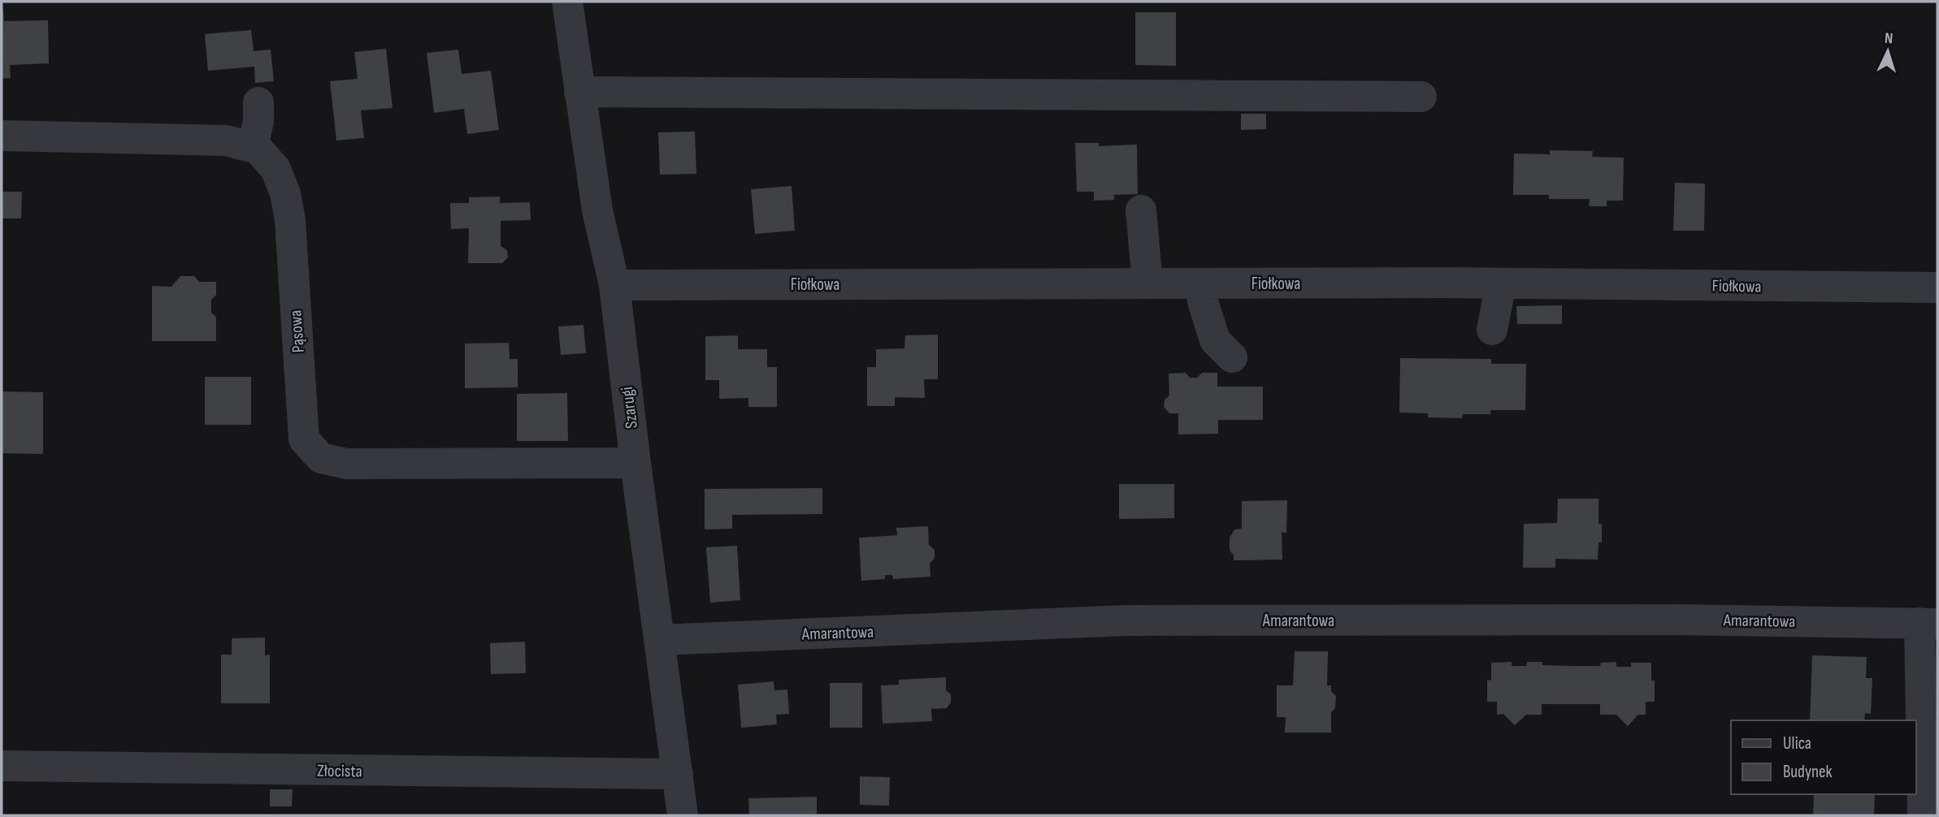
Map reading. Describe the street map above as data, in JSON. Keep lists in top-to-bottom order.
{
  "streets": {
    "street": [
      "Fiołkowa",
      "Pąsowa",
      "Szarugi",
      "Amarantowa",
      "Złocista"
    ]
  },
  "crossings": [
    ["Fiołkowa", "Szarugi"],
    ["Pąsowa", "Szarugi"],
    ["Szarugi", "Amarantowa"],
    ["Szarugi", "Złocista"]
  ],
  "legend": ["Ulica", "Budynek"],
  "north": "top"
}
